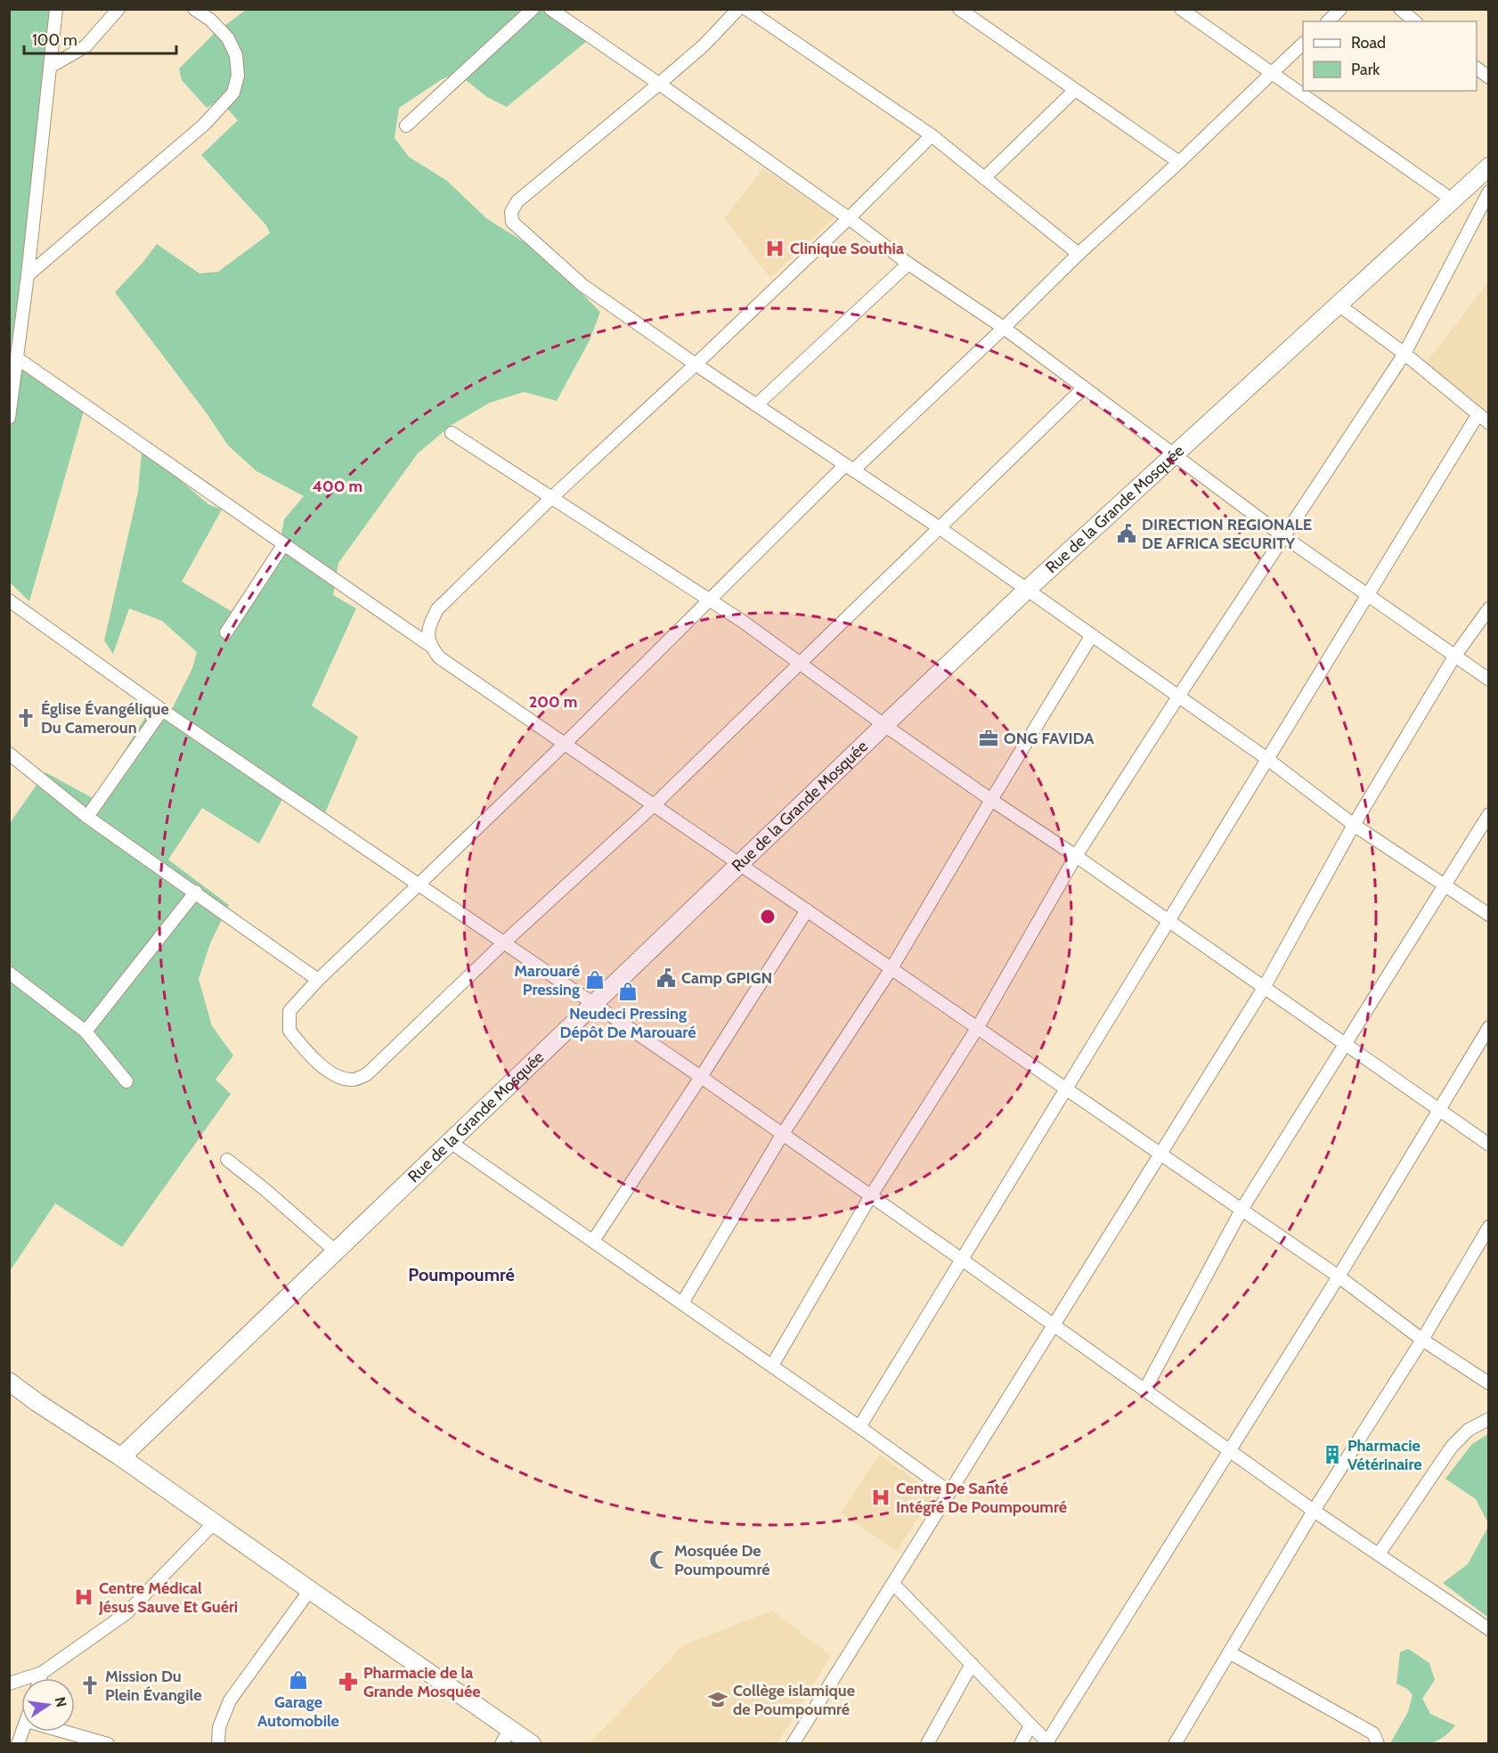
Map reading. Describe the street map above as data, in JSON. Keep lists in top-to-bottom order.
{
  "streets": {
    "street": ["Rue de la Grande Mosquée"]
  },
  "districts": ["Poumpoumré"],
  "places": {
    "hospital": ["Clinique Southia", "Centre De Santé Intégré De Poumpoumré", "Centre Médical Jésus Sauve Et Guéri"],
    "public building": ["DIRECTION REGIONALE DE AFRICA SECURITY", "Camp GPIGN"],
    "church": ["Église Évangélique Du Cameroun", "Mission Du Plein Évangile"],
    "office": ["ONG FAVIDA"],
    "shop": ["Marouaré Pressing", "Neudeci Pressing Dépôt De Marouaré", "Garage Automobile"],
    "building": ["Pharmacie Vétérinaire"],
    "mosque": ["Mosquée De Poumpoumré"],
    "pharmacy": ["Pharmacie de la Grande Mosquée"],
    "school or university": ["Collège islamique de Poumpoumré"]
  },
  "legend": ["Road", "Park"],
  "scale_bar": "100 m",
  "north": "right",
  "rings": ["400 m", "200 m"]
}
